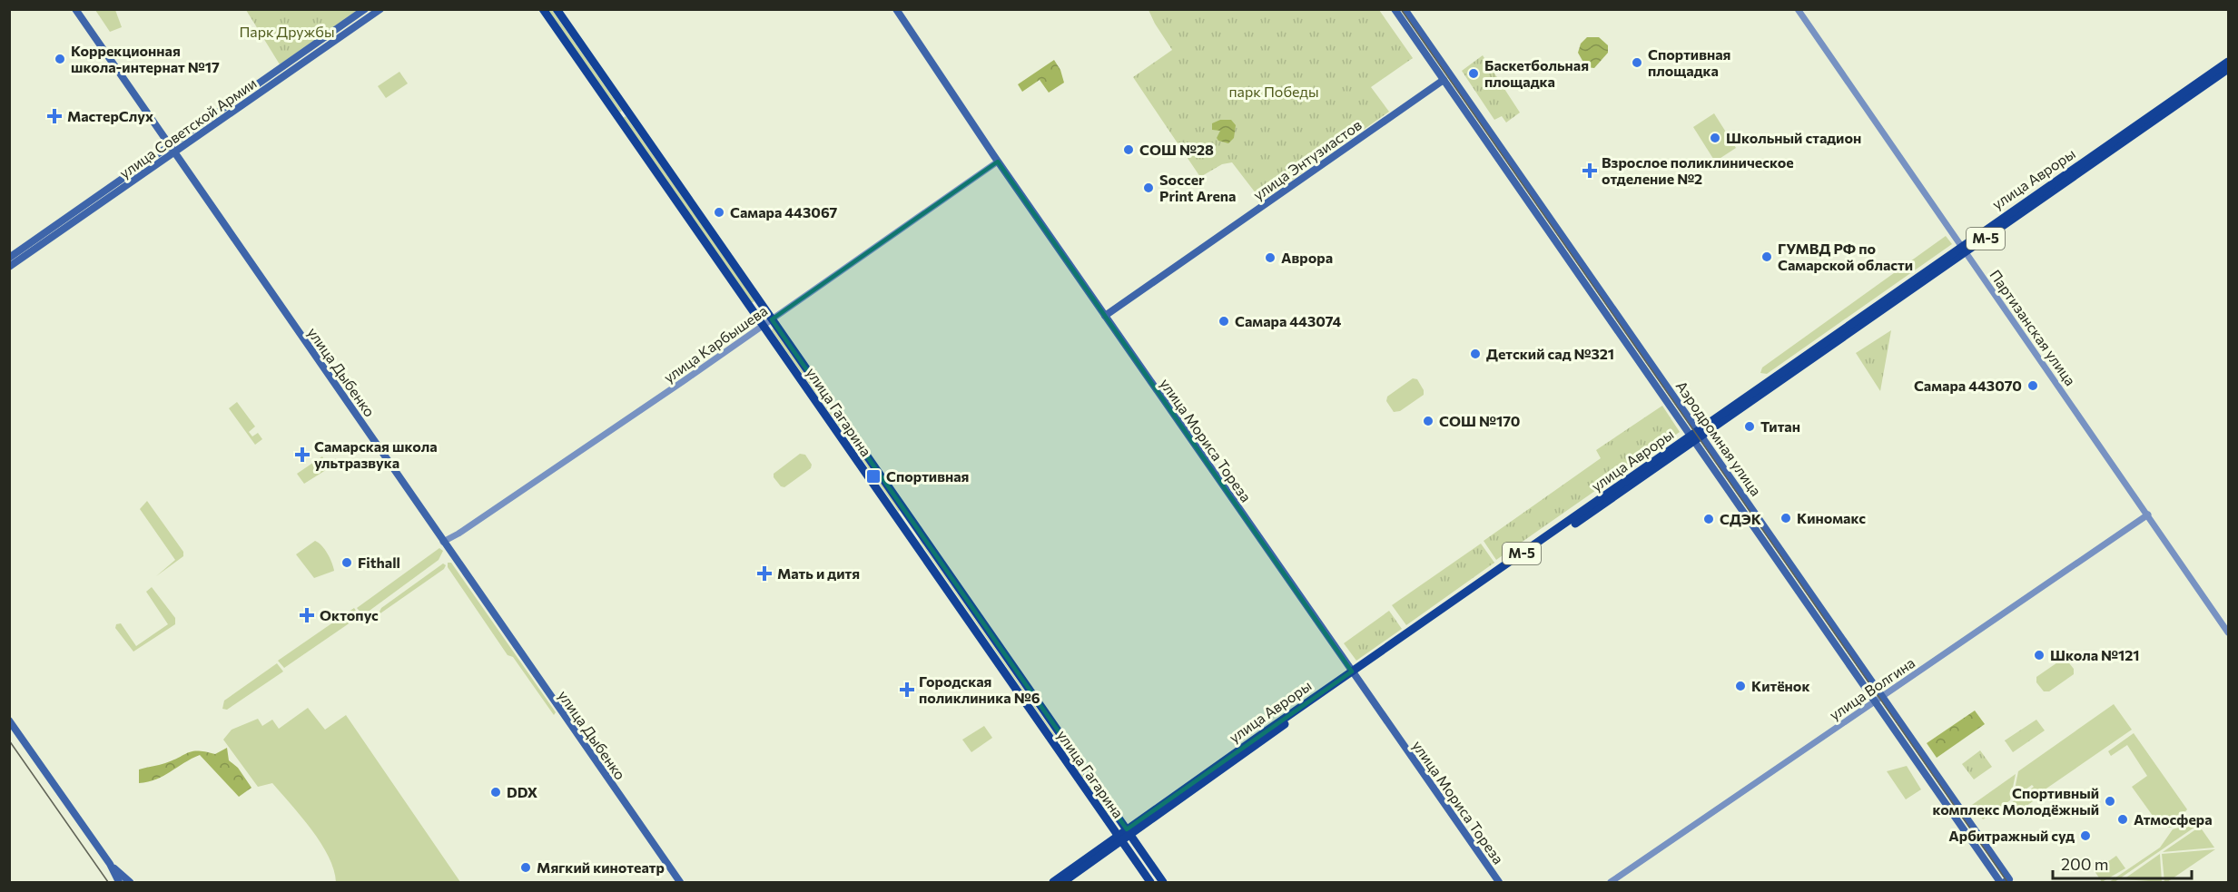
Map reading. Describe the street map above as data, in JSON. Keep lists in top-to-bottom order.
{
  "streets": {
    "main road": [
      "улица Советской Армии",
      "улица Энтузиастов",
      "улица Авроры",
      "М-5",
      "улица Дыбенко",
      "улица Гагарина",
      "Аэродромная улица",
      "улица Мориса Тореза"
    ],
    "street": ["Партизанская улица", "улица Карбышева", "улица Волгина"]
  },
  "crossings": [
    ["улица Советской Армии", "улица Дыбенко"],
    ["улица Энтузиастов", "Аэродромная улица"],
    ["улица Энтузиастов", "улица Мориса Тореза"],
    ["улица Авроры", "Партизанская улица"],
    ["улица Авроры", "улица Гагарина"],
    ["улица Авроры", "Аэродромная улица"],
    ["улица Авроры", "улица Мориса Тореза"],
    ["Партизанская улица", "улица Волгина"],
    ["улица Карбышева", "улица Дыбенко"],
    ["улица Карбышева", "улица Гагарина"],
    ["улица Карбышева", "улица Мориса Тореза"],
    ["Аэродромная улица", "улица Волгина"]
  ],
  "parks": ["Парк Дружбы", "парк Победы"],
  "places": {
    "other": [
      "Коррекционная школа-интернат №17",
      "Спортивная площадка",
      "Баскетбольная площадка",
      "Школьный стадион",
      "СОШ №28",
      "Soccer Print Arena",
      "Самара 443067",
      "ГУМВД РФ по Самарской области",
      "Аврора",
      "Самара 443074",
      "Детский сад №321",
      "Самара 443070",
      "СОШ №170",
      "Титан",
      "Киномакс",
      "СДЭК",
      "Fithall",
      "Школа №121",
      "Китёнок",
      "DDX",
      "Спортивный комплекс Молодёжный",
      "Атмосфера",
      "Арбитражный суд",
      "Мягкий кинотеатр"
    ],
    "health": [
      "МастерСлух",
      "Взрослое поликлиническое отделение №2",
      "Самарская школа ультразвука",
      "Мать и дитя",
      "Октопус",
      "Городская поликлиника №6"
    ],
    "transit": ["Спортивная"]
  },
  "scale_bar": "200 m"
}
